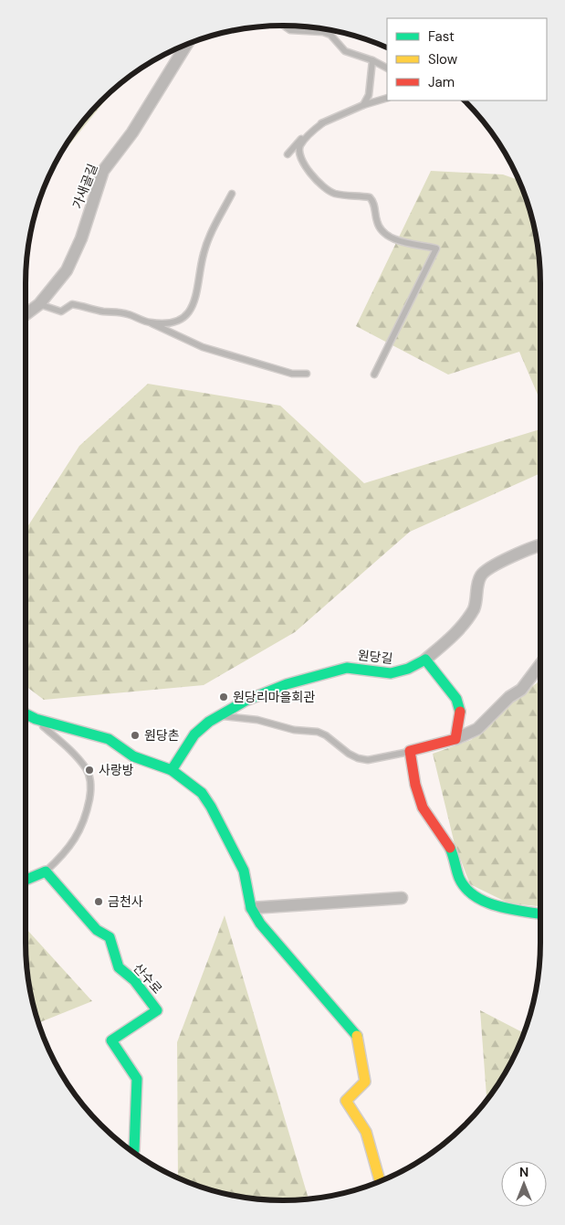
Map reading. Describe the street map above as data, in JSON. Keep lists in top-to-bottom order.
{
  "streets": {
    "street": ["가새골길", "원당길", "산수로"]
  },
  "places": [
    "원당리마을회관",
    "원당촌",
    "사랑방",
    "금천사"
  ],
  "legend": ["Fast", "Slow", "Jam"],
  "north": "top"
}
